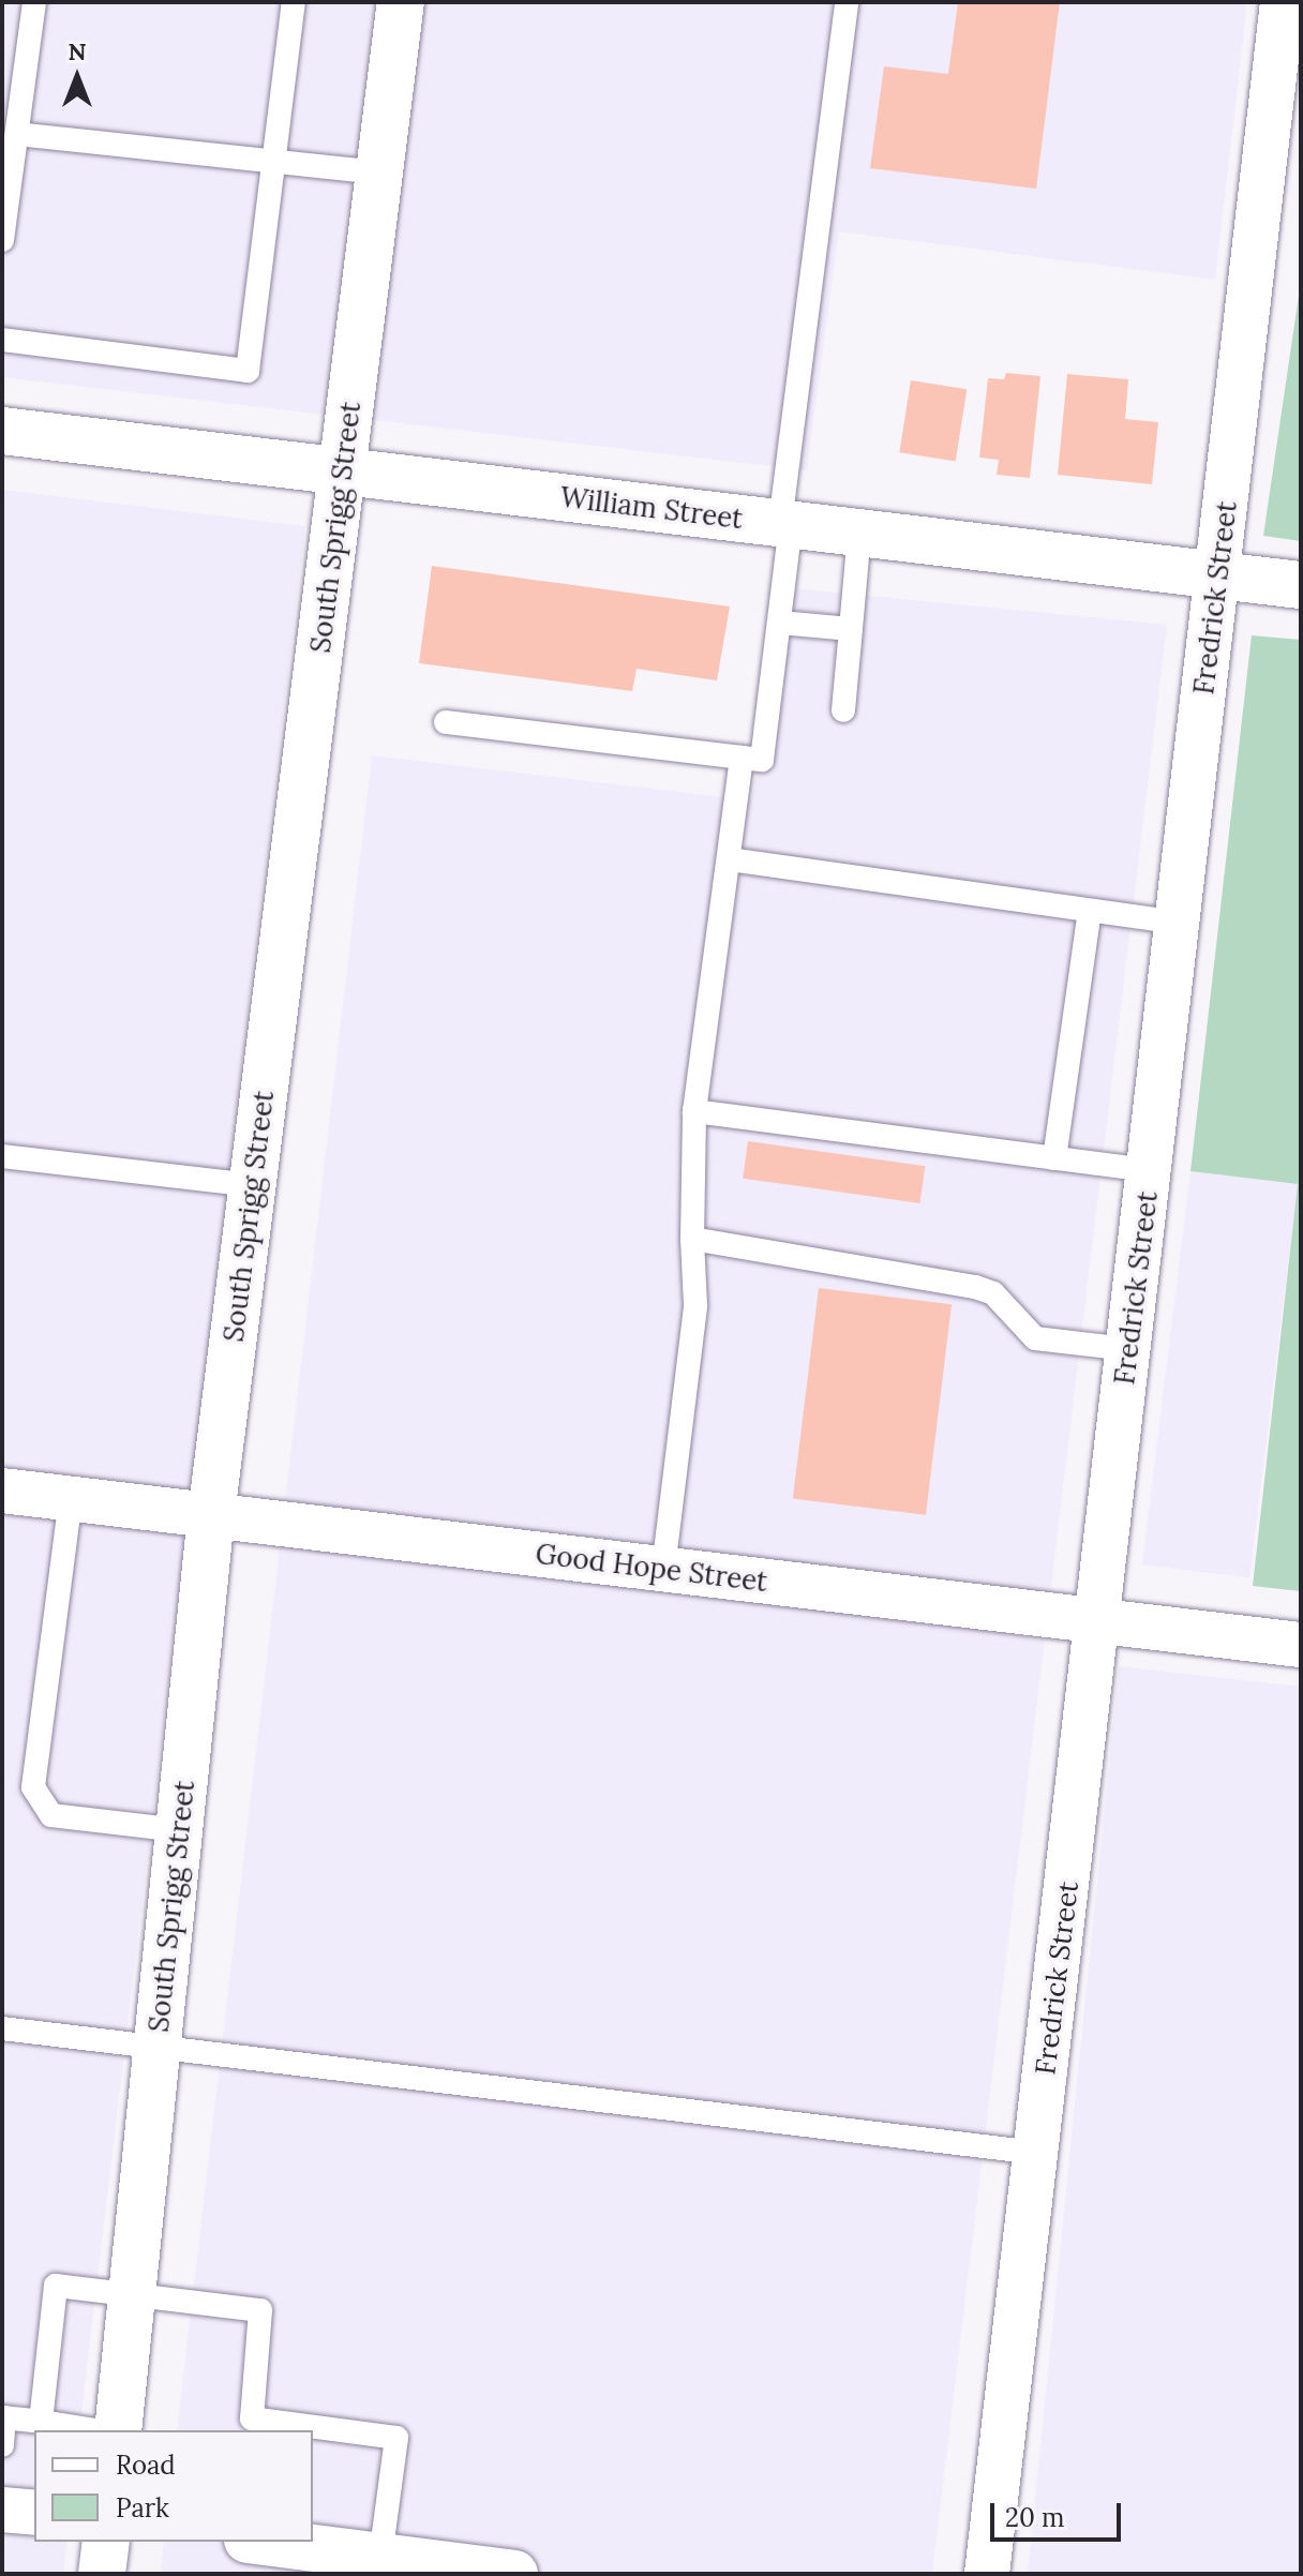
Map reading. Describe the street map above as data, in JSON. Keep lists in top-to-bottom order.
{
  "streets": {
    "main road": ["William Street", "South Sprigg Street"],
    "street": ["Fredrick Street", "Good Hope Street"]
  },
  "crossings": [
    ["William Street", "South Sprigg Street"],
    ["William Street", "Fredrick Street"],
    ["South Sprigg Street", "Good Hope Street"],
    ["Fredrick Street", "Good Hope Street"]
  ],
  "legend": ["Road", "Park"],
  "scale_bar": "20 m",
  "north": "top"
}
